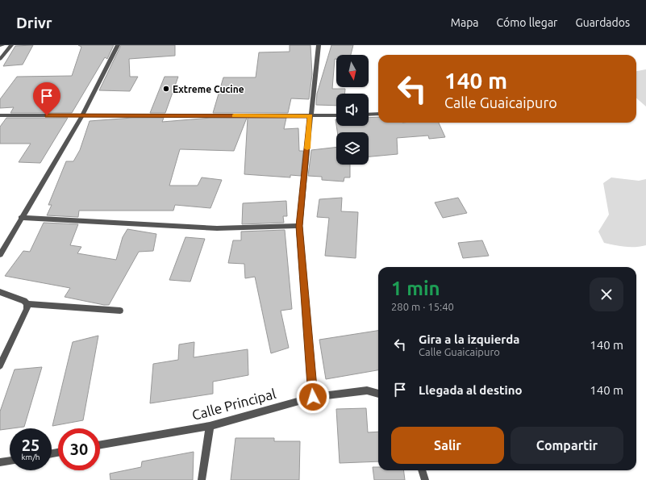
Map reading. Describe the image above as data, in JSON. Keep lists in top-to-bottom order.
{
  "streets": {
    "street": ["Calle Principal"]
  },
  "places": ["Extreme Cucine"],
  "north": "bottom",
  "page": {
    "header": "Drivr",
    "nav": ["Mapa", "Cómo llegar", "Guardados"],
    "turn": ["140 m", "Calle Guaicaipuro"],
    "heading": ["1 min", "280 m · 15:40"],
    "list": [
      {
        "name": "Gira a la izquierda",
        "note": "Calle Guaicaipuro",
        "value": "140 m"
      },
      {
        "name": "Llegada al destino",
        "value": "140 m"
      }
    ],
    "buttons": ["Salir", "Compartir"],
    "speed": "25 km/h",
    "limit": "30"
  }
}
